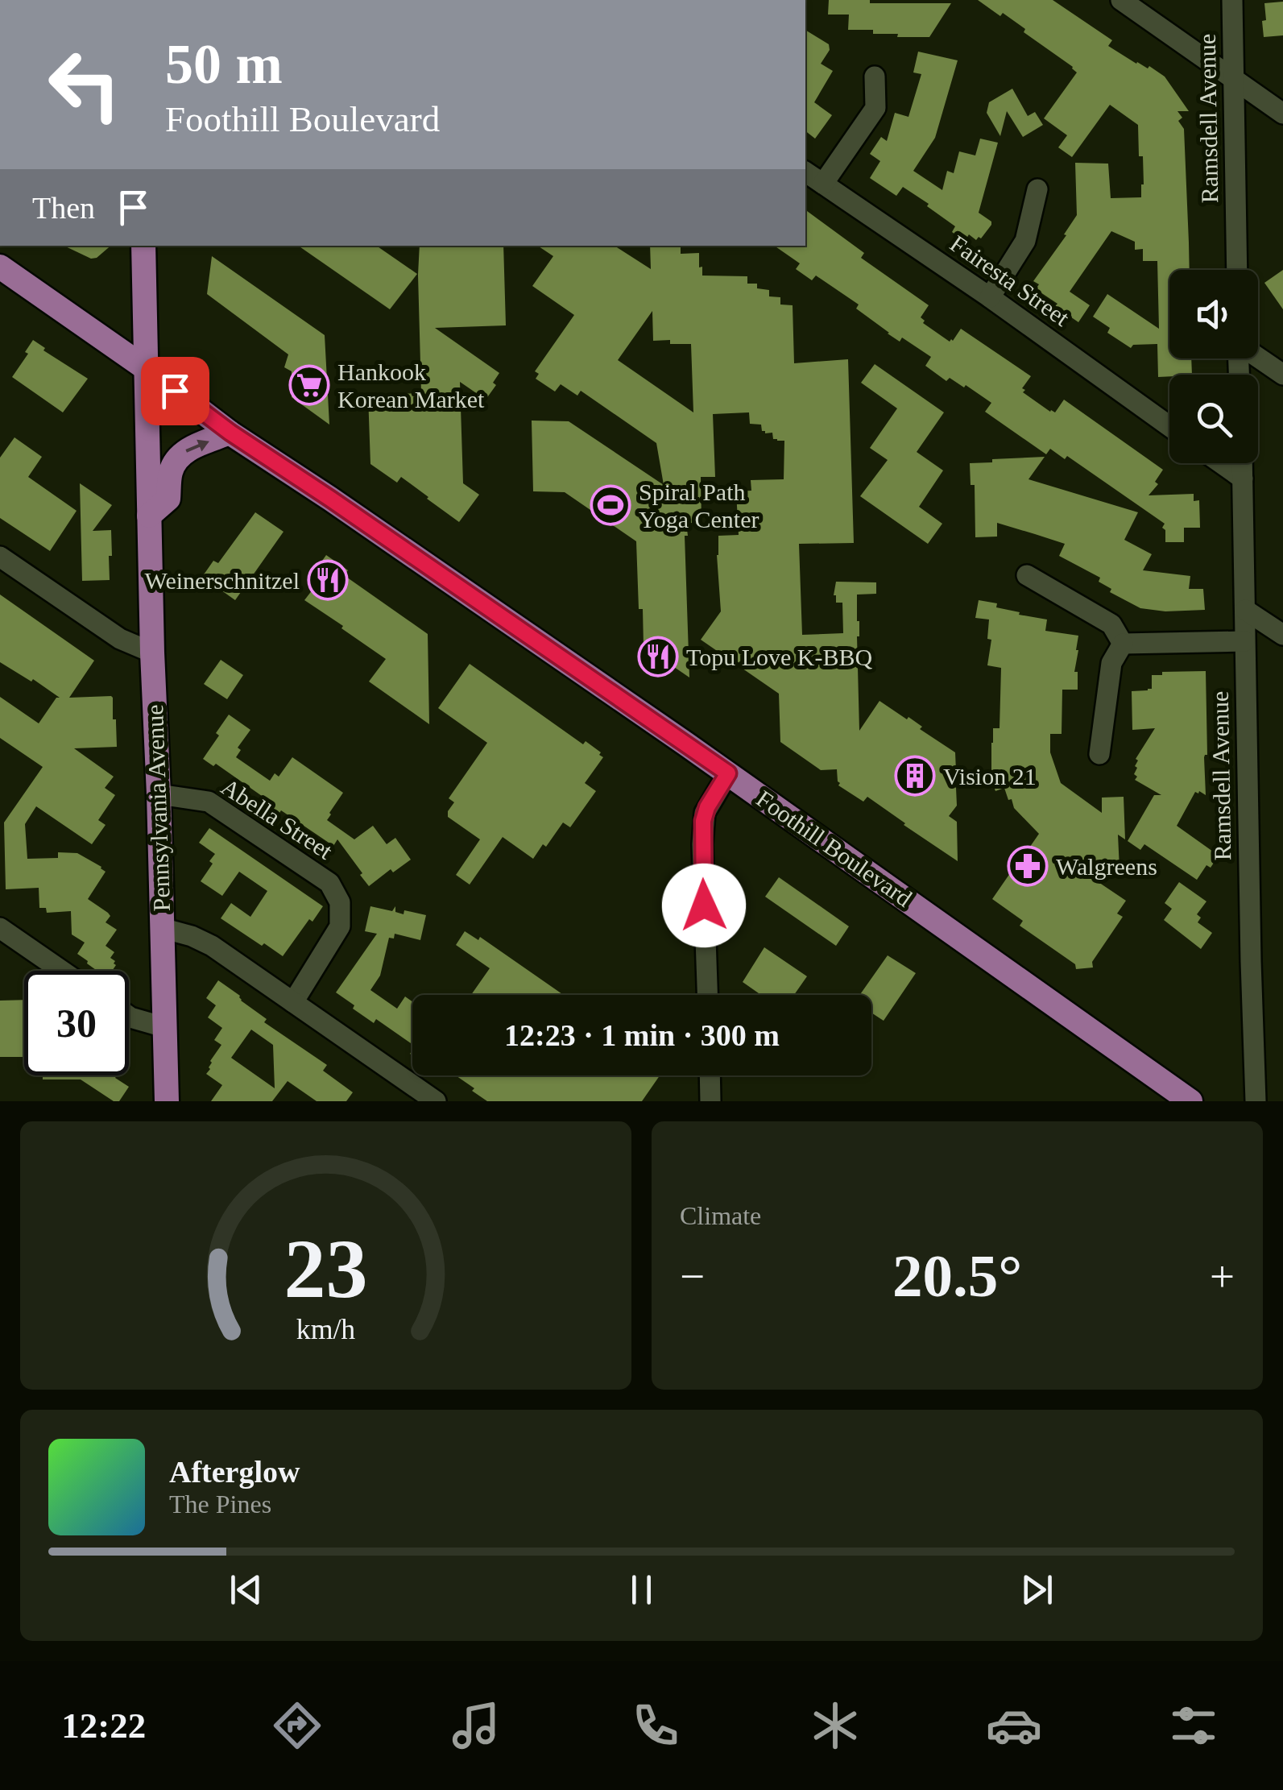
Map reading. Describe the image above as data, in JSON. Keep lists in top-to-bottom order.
{
  "streets": {
    "main road": ["Pennsylvania Avenue", "Foothill Boulevard"],
    "street": ["Ramsdell Avenue", "Fairesta Street", "Abella Street"]
  },
  "crossings": [
    ["Pennsylvania Avenue", "Abella Street"],
    ["Pennsylvania Avenue", "Foothill Boulevard"]
  ],
  "places": {
    "supermarket": ["Hankook Korean Market"],
    "sports": ["Spiral Path Yoga Center"],
    "restaurant": ["Weinerschnitzel", "Topu Love K-BBQ"],
    "building": ["Vision 21"],
    "pharmacy": ["Walgreens"]
  },
  "page": {
    "turn": ["50 m", "Foothill Boulevard"],
    "then": "Then",
    "limit": "30",
    "trip": "12:23 · 1 min · 300 m",
    "tile": "Climate",
    "heat": ["−", "20.5°", "+"],
    "song": ["Afterglow", "The Pines"],
    "tabs": "12:22",
    "gauge": ["23", "km/h"]
  }
}
